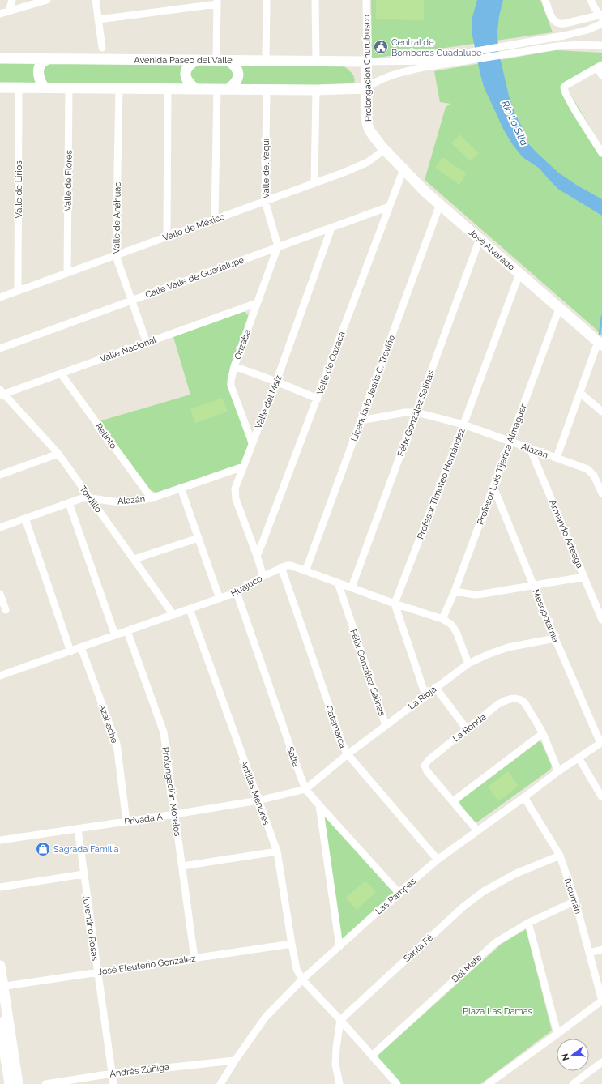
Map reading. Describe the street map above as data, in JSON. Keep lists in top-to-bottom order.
{
  "streets": {
    "street": [
      "Avenida Paseo del Valle",
      "Prolongacíon Churubusco",
      "Valle del Yaqui",
      "Valle de Flores",
      "Valle de Lirios",
      "Valle de Anáhuac",
      "Valle de México",
      "José Alvarado",
      "Calle Valle de Guadalupe",
      "Orizaba",
      "Valle Nacional",
      "Valle de Oaxaca",
      "Licenciado Jesús C. Treviño",
      "Valle del Maíz",
      "Félix González Salinas",
      "Retinto",
      "Alazán",
      "Profesor Luis Tijerina Almaguer",
      "Profesor Timoteo Hernández",
      "Tordillo",
      "Armando Arteaga",
      "Huajuco",
      "Mesopotamia",
      "La Rioja",
      "Azabache",
      "Catamarca",
      "La Ronda",
      "Salta",
      "Prolongación Morelos",
      "Antillas Menores",
      "Privada A",
      "Tucumán",
      "Las Pampas",
      "Juventino Rosas",
      "Santa Fé",
      "José Eleuterio Gonzalez",
      "Del Mate",
      "Andrés Zúñiga"
    ]
  },
  "crossings": [
    ["Avenida Paseo del Valle", "Prolongacíon Churubusco"],
    ["Prolongacíon Churubusco", "Valle de México"],
    ["Prolongacíon Churubusco", "José Alvarado"],
    ["Valle del Yaqui", "Valle de México"],
    ["Valle del Yaqui", "Calle Valle de Guadalupe"],
    ["Valle del Yaqui", "Orizaba"],
    ["Valle de Flores", "Valle de México"],
    ["Valle de Lirios", "Valle de México"],
    ["Valle de Anáhuac", "Valle de México"],
    ["Valle de Anáhuac", "Calle Valle de Guadalupe"],
    ["Valle de Anáhuac", "Valle Nacional"],
    ["Valle de México", "José Alvarado"],
    ["José Alvarado", "Valle de Oaxaca"],
    ["José Alvarado", "Licenciado Jesús C. Treviño"],
    ["José Alvarado", "Félix González Salinas"],
    ["José Alvarado", "Profesor Luis Tijerina Almaguer"],
    ["José Alvarado", "Profesor Timoteo Hernández"],
    ["Calle Valle de Guadalupe", "Orizaba"],
    ["Calle Valle de Guadalupe", "Valle de Oaxaca"],
    ["Calle Valle de Guadalupe", "Valle del Maíz"],
    ["Orizaba", "Valle Nacional"],
    ["Orizaba", "Valle del Maíz"],
    ["Valle Nacional", "Retinto"],
    ["Valle Nacional", "Tordillo"],
    ["Valle de Oaxaca", "Valle del Maíz"],
    ["Licenciado Jesús C. Treviño", "Alazán"],
    ["Licenciado Jesús C. Treviño", "Huajuco"],
    ["Valle del Maíz", "Alazán"],
    ["Valle del Maíz", "Huajuco"],
    ["Félix González Salinas", "Alazán"],
    ["Félix González Salinas", "Huajuco"],
    ["Félix González Salinas", "La Rioja"],
    ["Retinto", "Alazán"],
    ["Alazán", "Profesor Luis Tijerina Almaguer"],
    ["Alazán", "Profesor Timoteo Hernández"],
    ["Alazán", "Tordillo"],
    ["Alazán", "Armando Arteaga"],
    ["Profesor Luis Tijerina Almaguer", "Huajuco"],
    ["Profesor Luis Tijerina Almaguer", "Mesopotamia"],
    ["Profesor Timoteo Hernández", "Huajuco"],
    ["Tordillo", "Huajuco"],
    ["Huajuco", "La Rioja"],
    ["Huajuco", "Azabache"],
    ["Huajuco", "Catamarca"],
    ["Huajuco", "Salta"],
    ["Huajuco", "Prolongación Morelos"],
    ["Huajuco", "Antillas Menores"],
    ["Mesopotamia", "La Rioja"],
    ["Mesopotamia", "Las Pampas"],
    ["La Rioja", "Catamarca"],
    ["La Rioja", "Salta"],
    ["La Rioja", "Privada A"],
    ["Azabache", "Privada A"],
    ["Catamarca", "Las Pampas"],
    ["La Ronda", "Las Pampas"],
    ["Salta", "Privada A"],
    ["Salta", "Las Pampas"],
    ["Prolongación Morelos", "Privada A"],
    ["Prolongación Morelos", "José Eleuterio Gonzalez"],
    ["Antillas Menores", "Privada A"],
    ["Antillas Menores", "Las Pampas"],
    ["Antillas Menores", "Santa Fé"],
    ["Antillas Menores", "José Eleuterio Gonzalez"],
    ["Antillas Menores", "Del Mate"],
    ["Privada A", "Juventino Rosas"],
    ["Tucumán", "Las Pampas"],
    ["Tucumán", "Santa Fé"],
    ["Tucumán", "Del Mate"],
    ["Las Pampas", "Andrés Zúñiga"],
    ["Juventino Rosas", "José Eleuterio Gonzalez"],
    ["Juventino Rosas", "Andrés Zúñiga"]
  ],
  "water": ["Río La Silla"],
  "parks": ["Plaza Las Damas"],
  "places": {
    "public building": ["Central de Bomberos Guadalupe"],
    "shop": ["Sagrada Familia"]
  },
  "north": "left"
}
